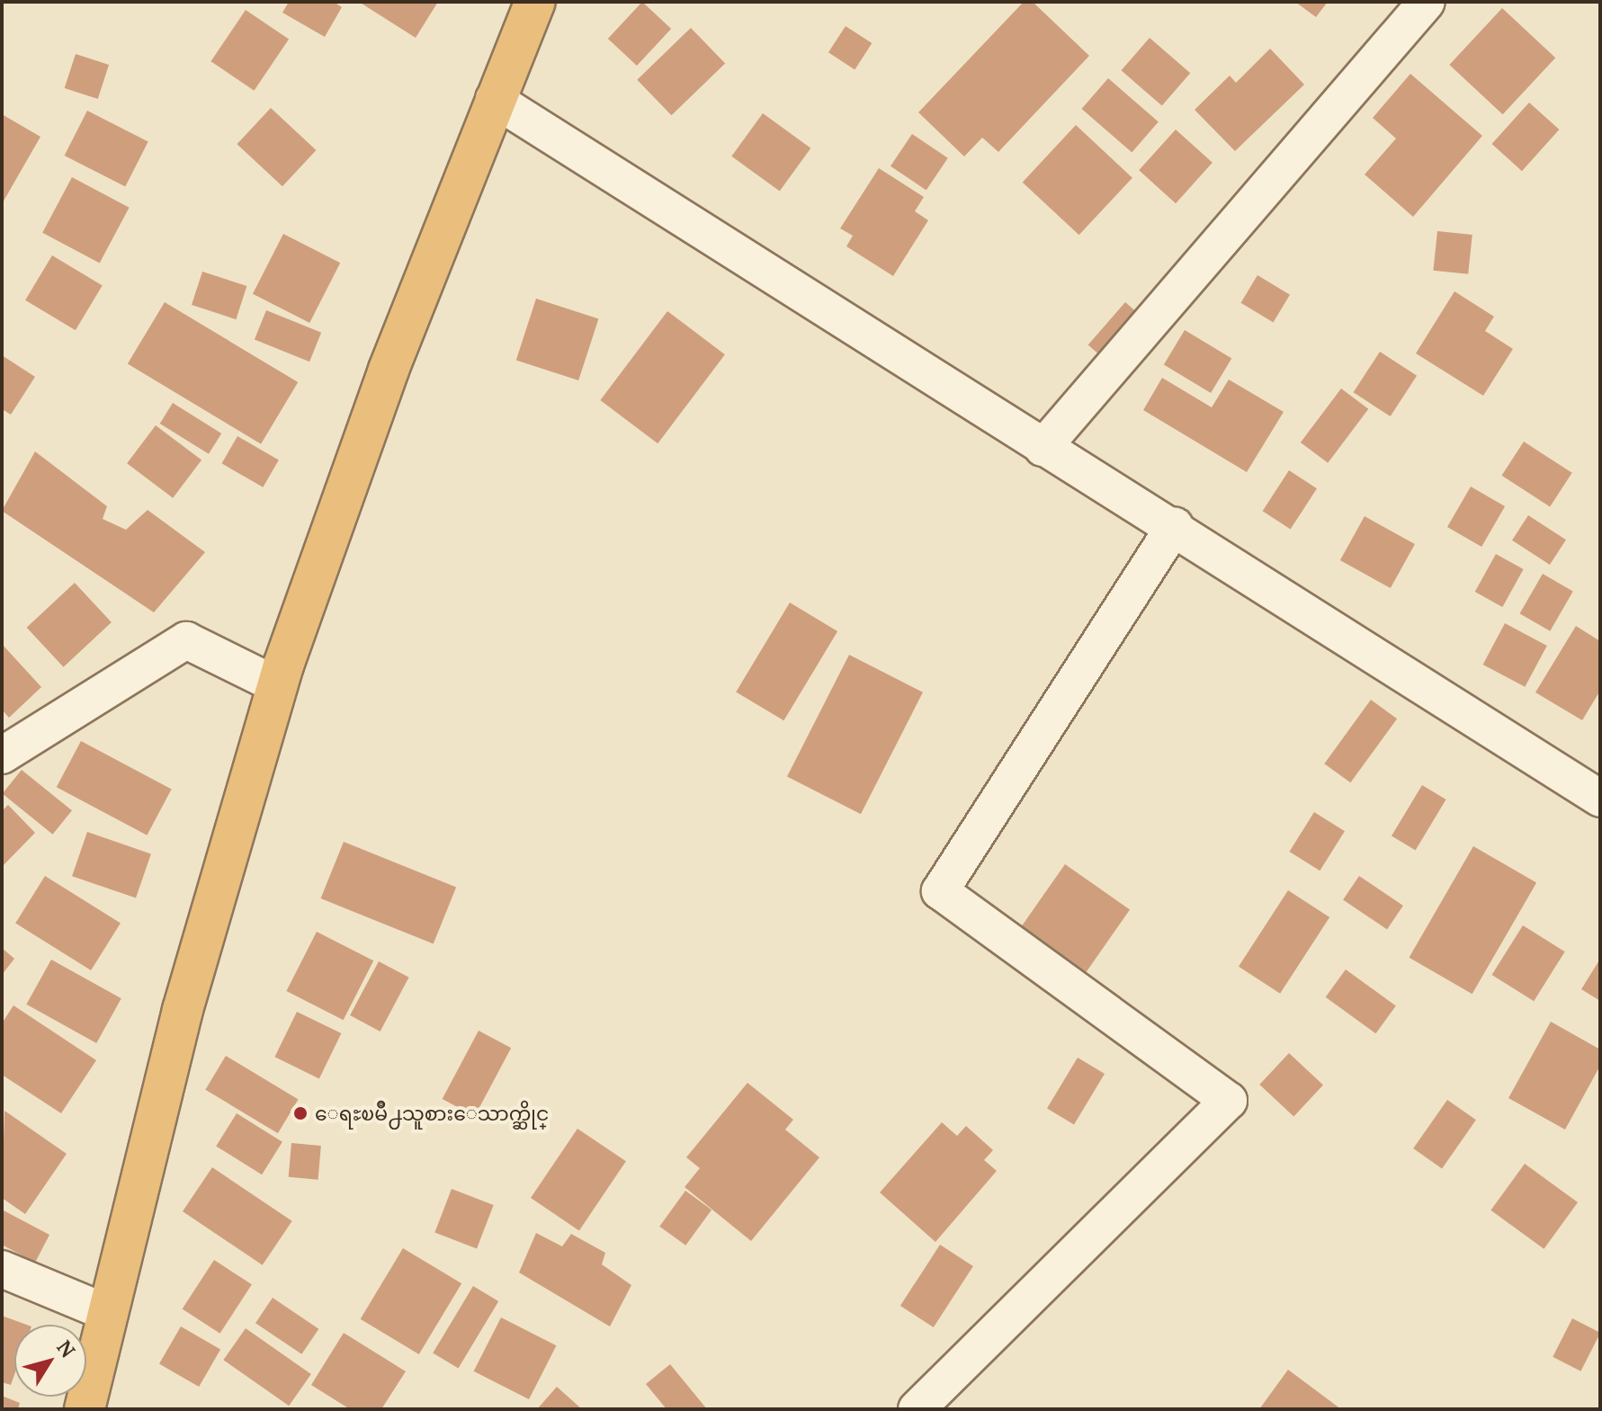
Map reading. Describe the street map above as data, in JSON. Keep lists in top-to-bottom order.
{
  "places": ["ေရႊၿမိဳ႕သူစားေသာက္ဆိုင္"],
  "north": "top right"
}
